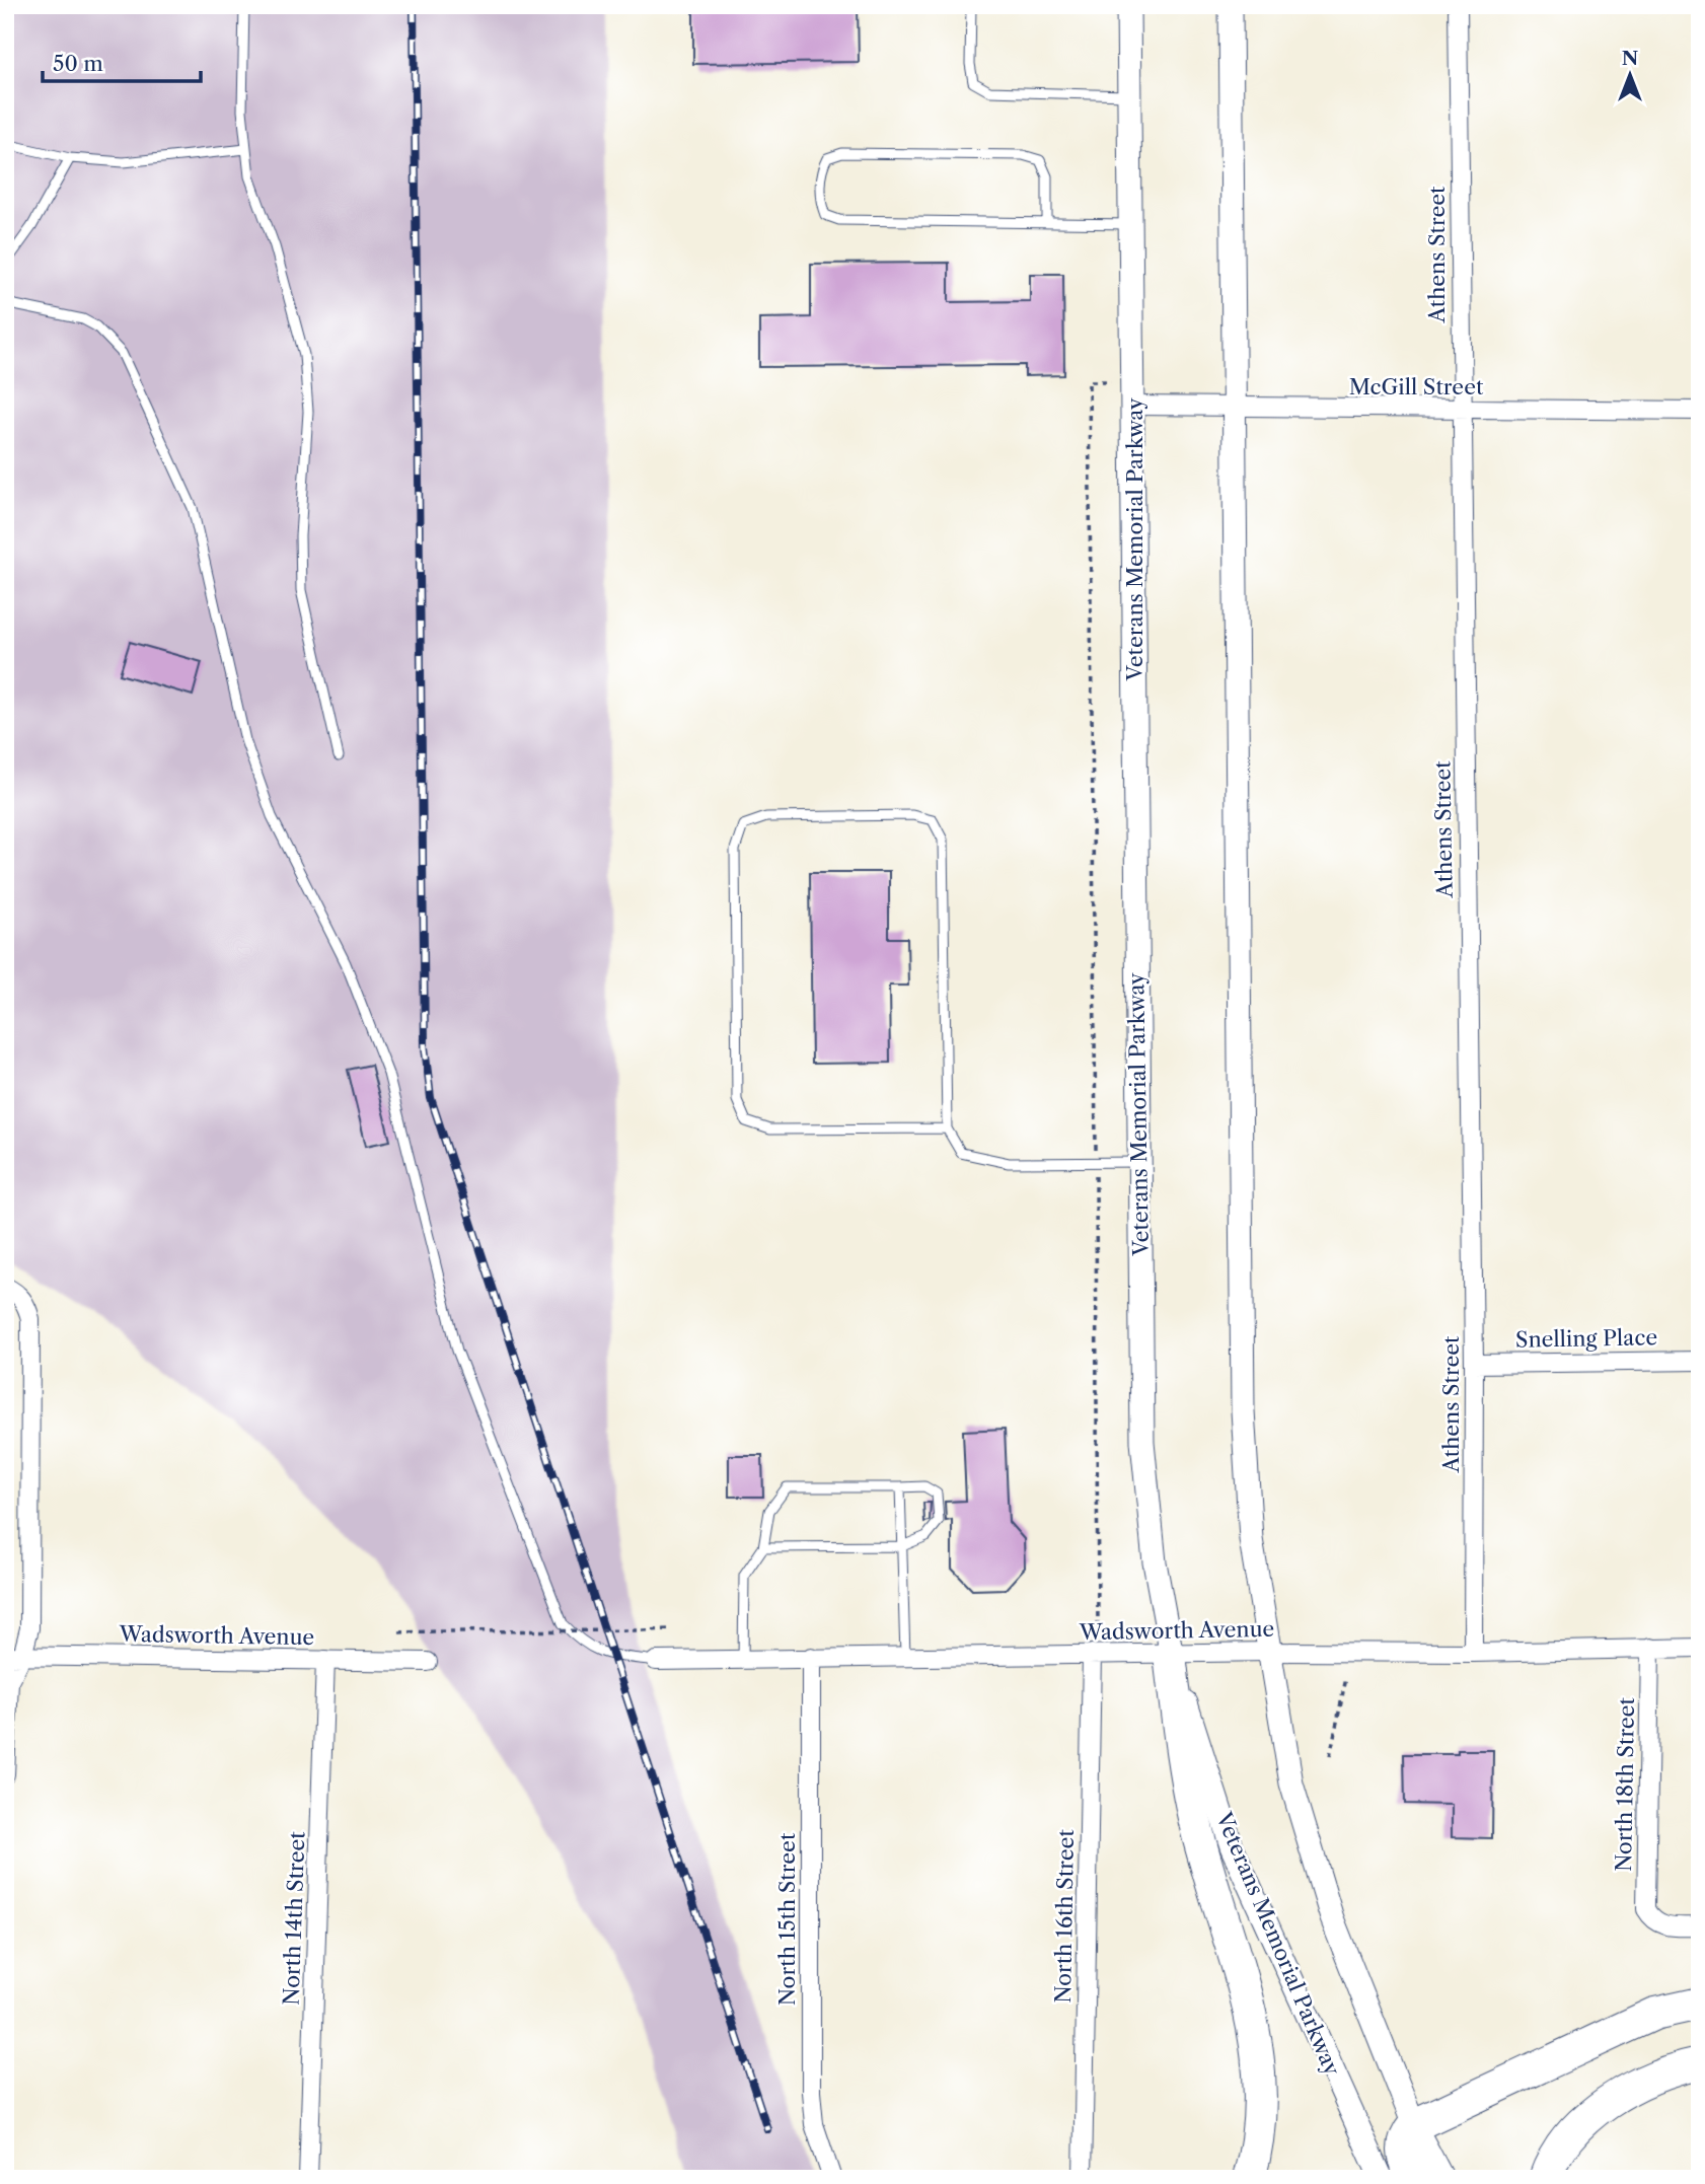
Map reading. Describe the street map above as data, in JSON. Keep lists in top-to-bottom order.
{
  "streets": {
    "street": [
      "Athens Street",
      "McGill Street",
      "Veterans Memorial Parkway",
      "Snelling Place",
      "Wadsworth Avenue",
      "North 18th Street",
      "North 16th Street",
      "North 14th Street",
      "North 15th Street"
    ]
  },
  "crossings": [
    ["Athens Street", "McGill Street"],
    ["Athens Street", "Snelling Place"],
    ["Athens Street", "Wadsworth Avenue"],
    ["McGill Street", "Veterans Memorial Parkway"],
    ["Veterans Memorial Parkway", "Wadsworth Avenue"],
    ["Wadsworth Avenue", "North 18th Street"],
    ["Wadsworth Avenue", "North 16th Street"],
    ["Wadsworth Avenue", "North 14th Street"],
    ["Wadsworth Avenue", "North 15th Street"]
  ],
  "scale_bar": "50 m",
  "north": "top"
}
